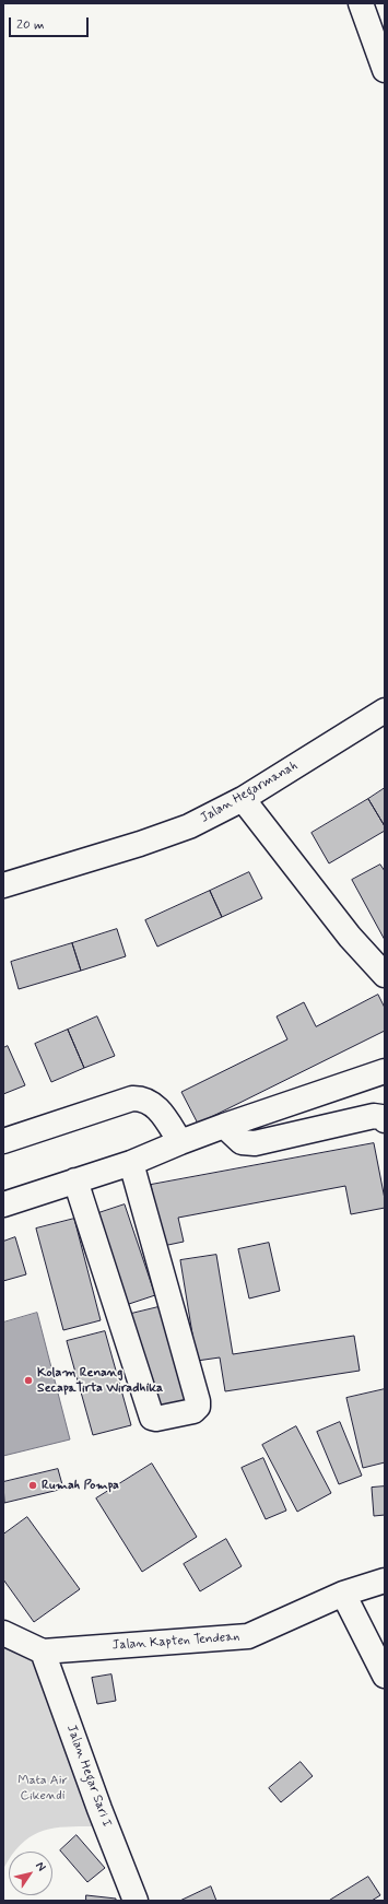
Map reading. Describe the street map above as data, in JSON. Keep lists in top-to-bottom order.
{
  "streets": {
    "street": ["Jalan Hegarmanah", "Jalan Kapten Tendean", "Jalan Hegar Sari I"]
  },
  "crossings": [
    ["Jalan Kapten Tendean", "Jalan Hegar Sari I"]
  ],
  "parks": ["Mata Air Cikendi"],
  "places": ["Kolam Renang SecapaTirta Wiradhika", "Rumah Pompa"],
  "scale_bar": "20 m",
  "north": "top right"
}
